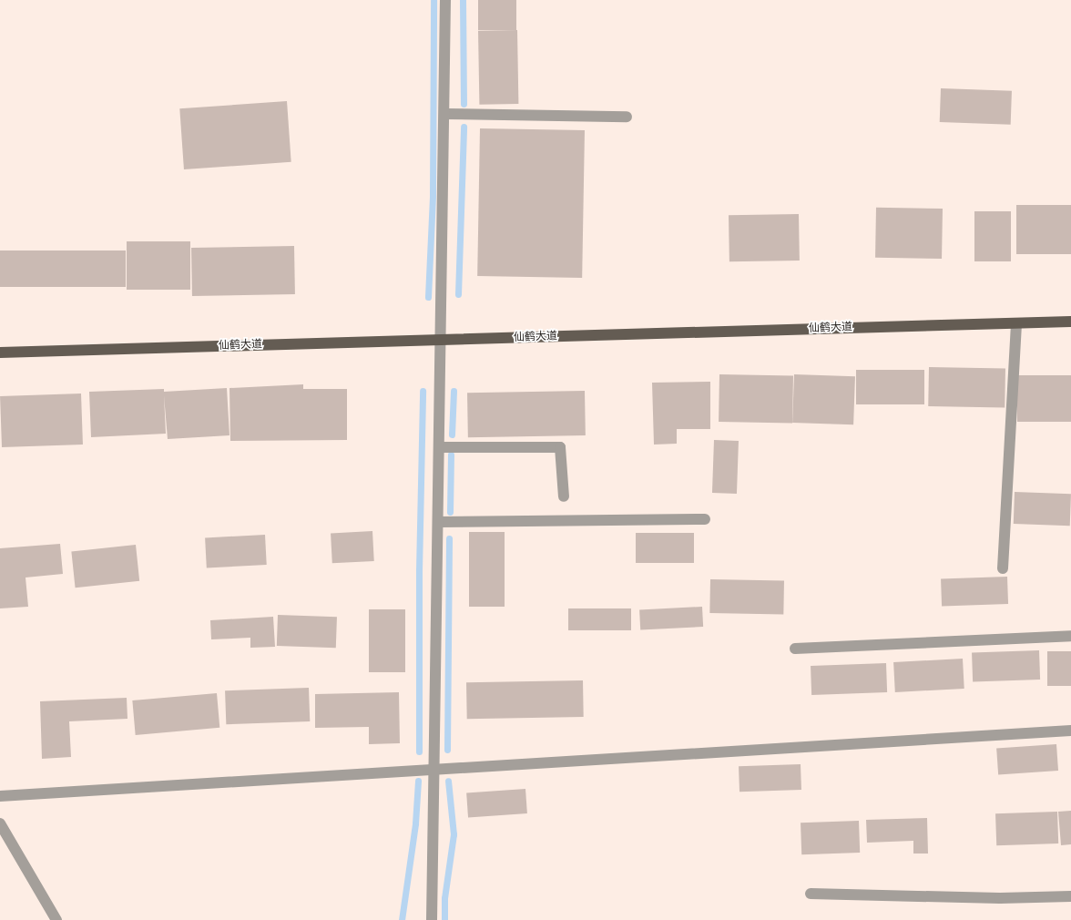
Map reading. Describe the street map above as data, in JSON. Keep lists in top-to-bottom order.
{
  "streets": {
    "main road": ["仙鹤大道"]
  }
}
